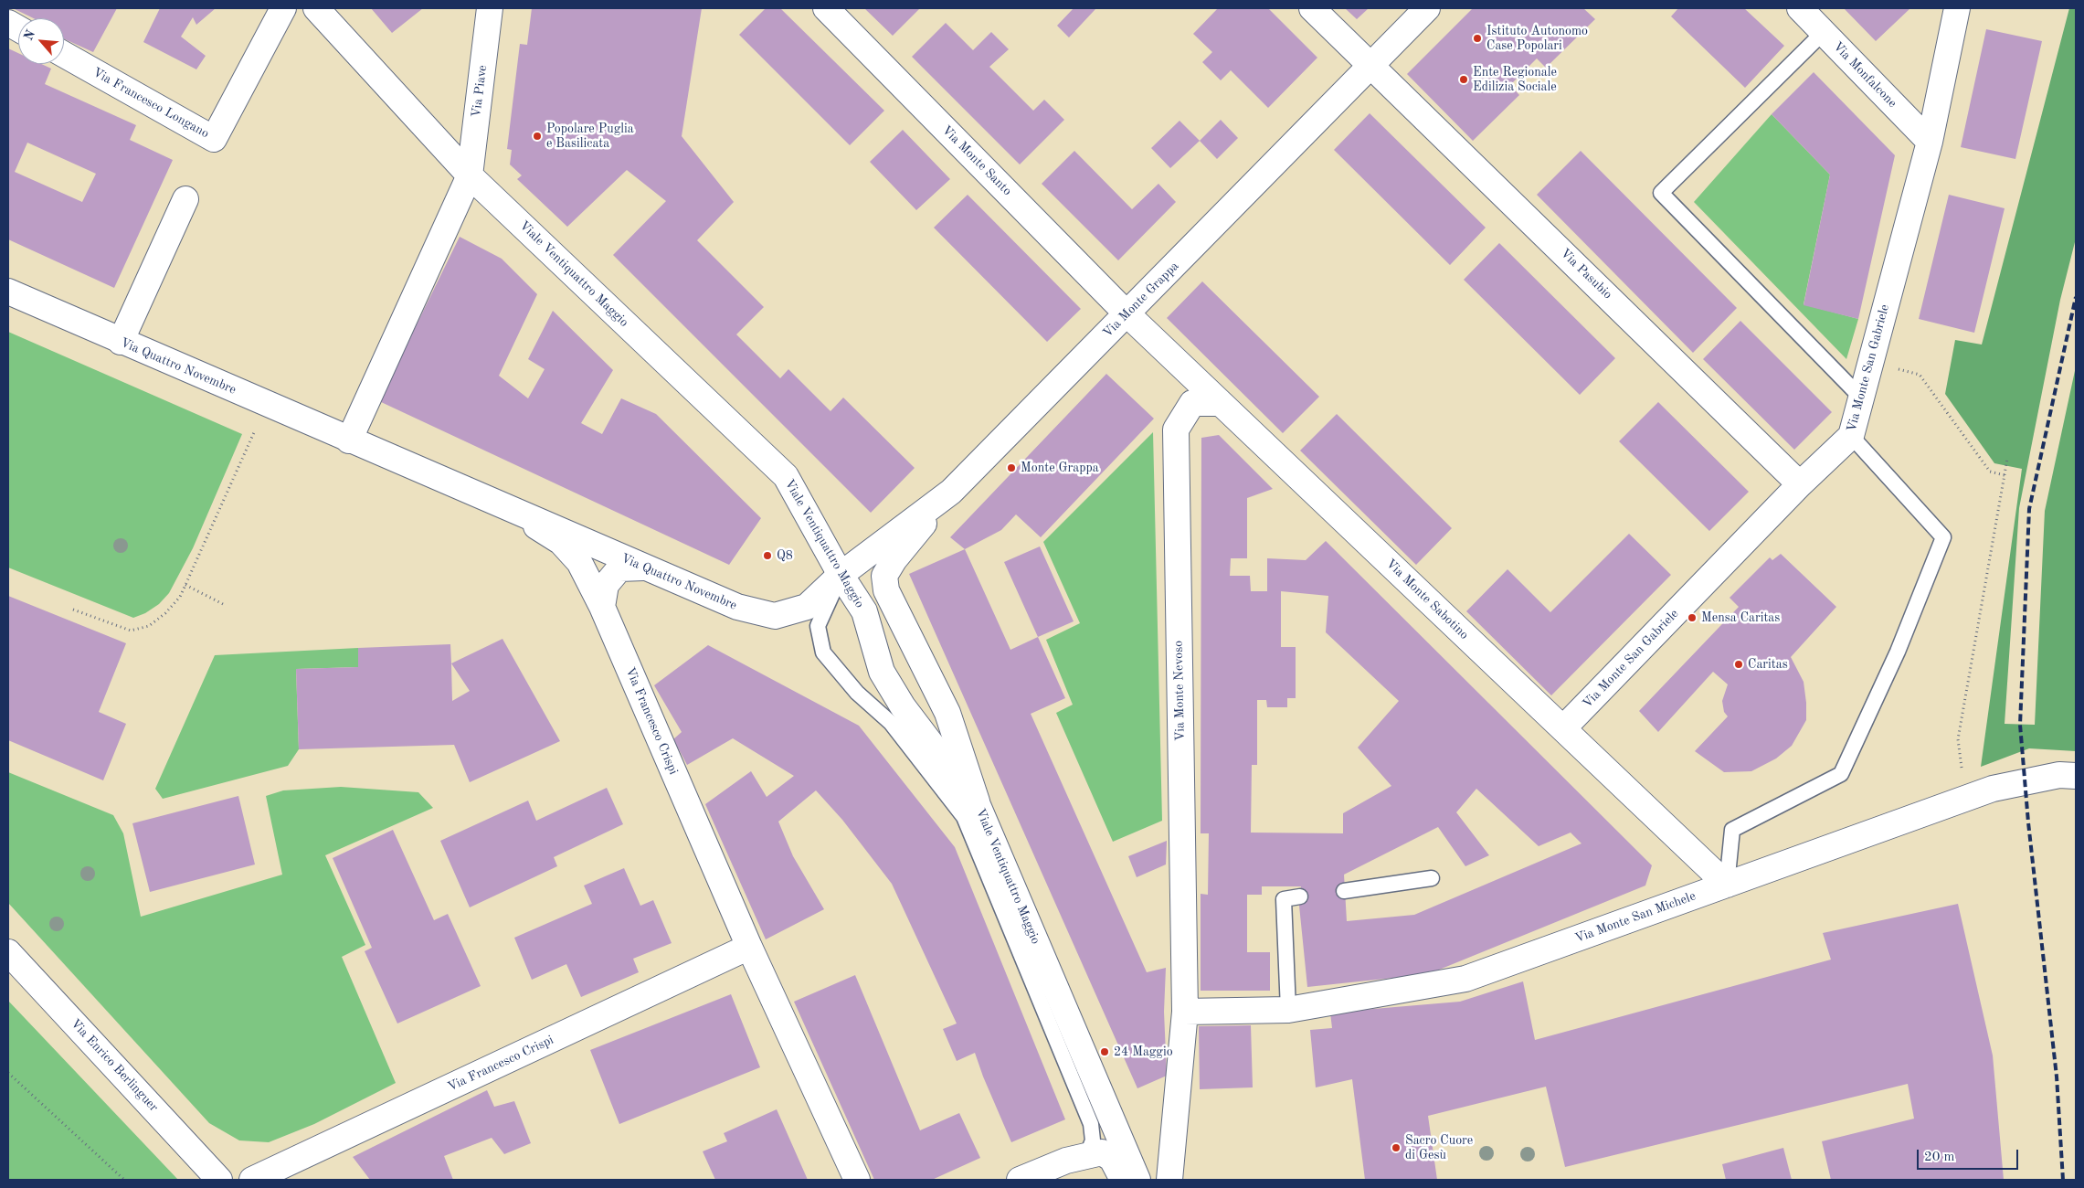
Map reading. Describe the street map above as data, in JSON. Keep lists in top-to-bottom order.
{
  "streets": {
    "street": [
      "Via Monfalcone",
      "Via Piave",
      "Via Francesco Longano",
      "Via Monte Santo",
      "Viale Ventiquattro Maggio",
      "Via Pasubio",
      "Via Monte Grappa",
      "Via Quattro Novembre",
      "Via Monte San Gabriele",
      "Via Monte Sabotino",
      "Via Monte Nevoso",
      "Via Francesco Crispi",
      "Via Monte San Michele",
      "Via Enrico Berlinguer"
    ]
  },
  "crossings": [
    ["Via Monfalcone", "Via Monte San Gabriele"],
    ["Via Piave", "Viale Ventiquattro Maggio"],
    ["Via Monte Santo", "Via Monte Grappa"],
    ["Via Monte Santo", "Via Monte Sabotino"],
    ["Viale Ventiquattro Maggio", "Via Monte Grappa"],
    ["Viale Ventiquattro Maggio", "Via Quattro Novembre"],
    ["Via Pasubio", "Via Monte Grappa"],
    ["Via Pasubio", "Via Monte San Gabriele"],
    ["Via Monte Grappa", "Via Quattro Novembre"],
    ["Via Monte Grappa", "Via Monte Sabotino"],
    ["Via Quattro Novembre", "Via Francesco Crispi"],
    ["Via Monte San Gabriele", "Via Monte Sabotino"],
    ["Via Monte Sabotino", "Via Monte Nevoso"],
    ["Via Monte Sabotino", "Via Monte San Michele"],
    ["Via Monte Nevoso", "Via Monte San Michele"]
  ],
  "places": [
    "Istituto Autonomo Case Popolari",
    "Ente Regionale Edilizia Sociale",
    "Popolare Puglia e Basilicata",
    "Monte Grappa",
    "Q8",
    "Mensa Caritas",
    "Caritas",
    "24 Maggio",
    "Sacro Cuore di Gesù"
  ],
  "scale_bar": "20 m",
  "north": "top left"
}
